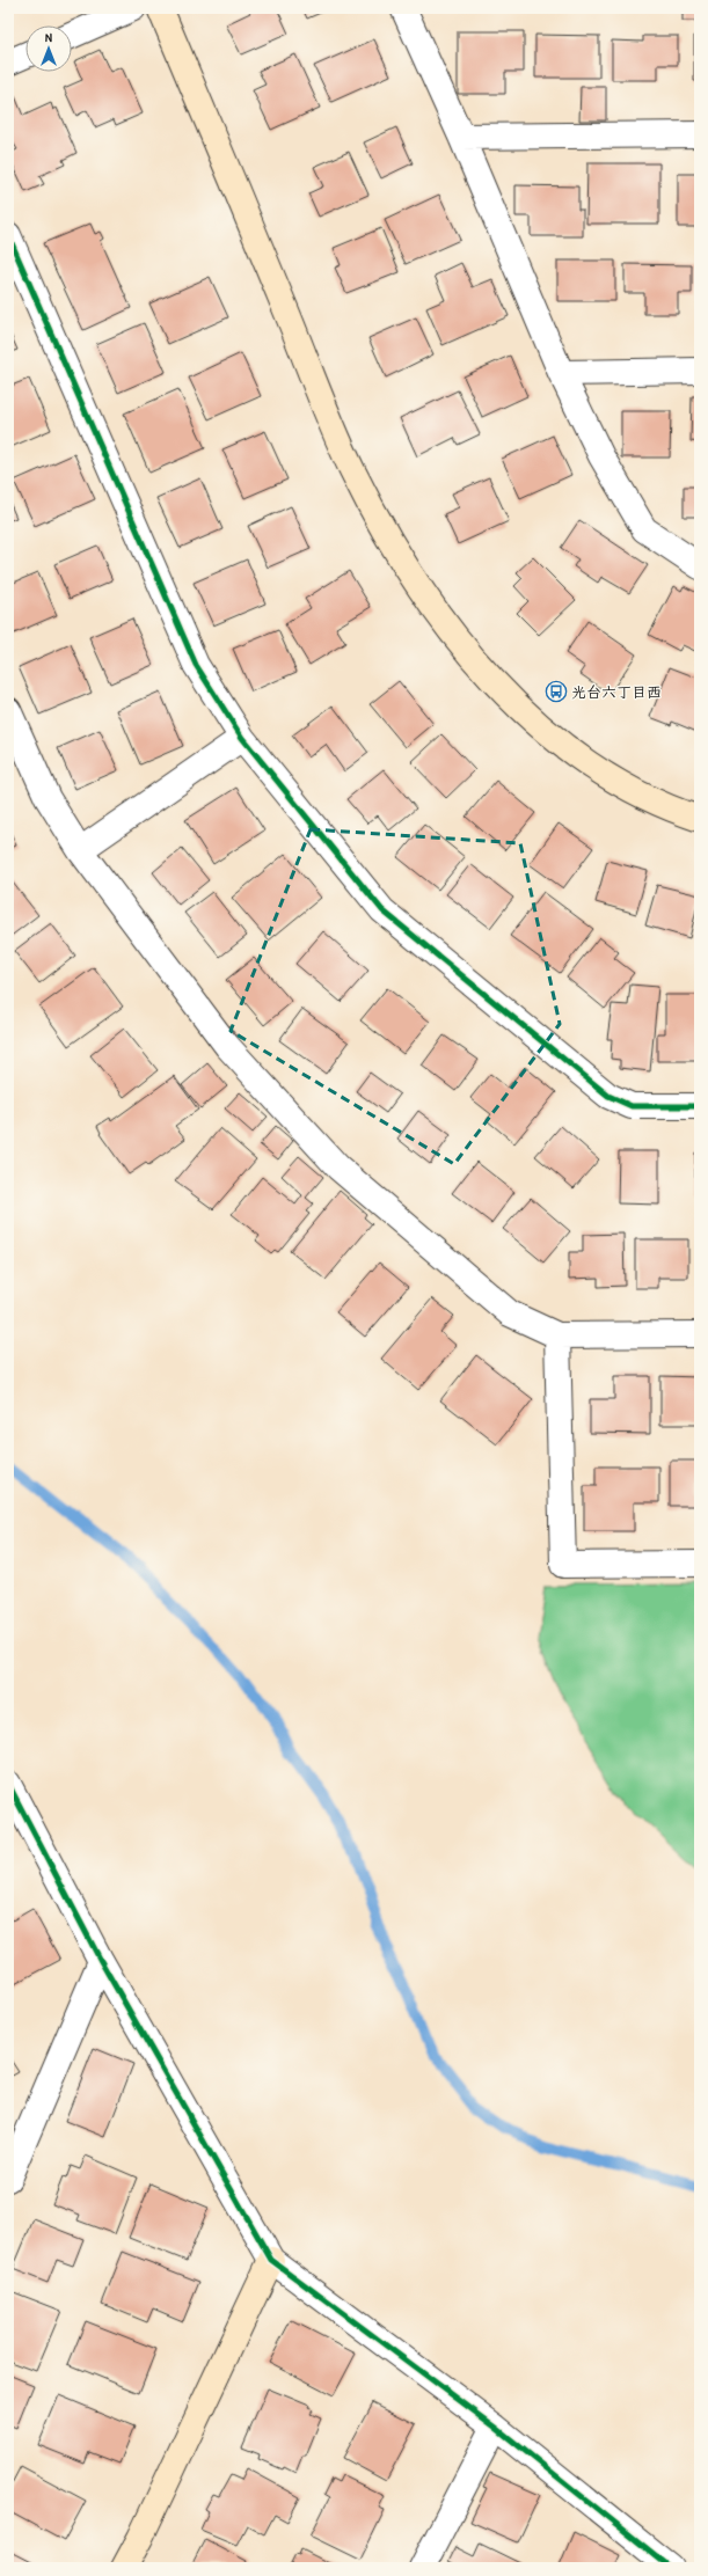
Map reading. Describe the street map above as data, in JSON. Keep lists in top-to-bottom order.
{
  "places": {
    "bus stop": ["光台六丁目西"]
  },
  "north": "top"
}
